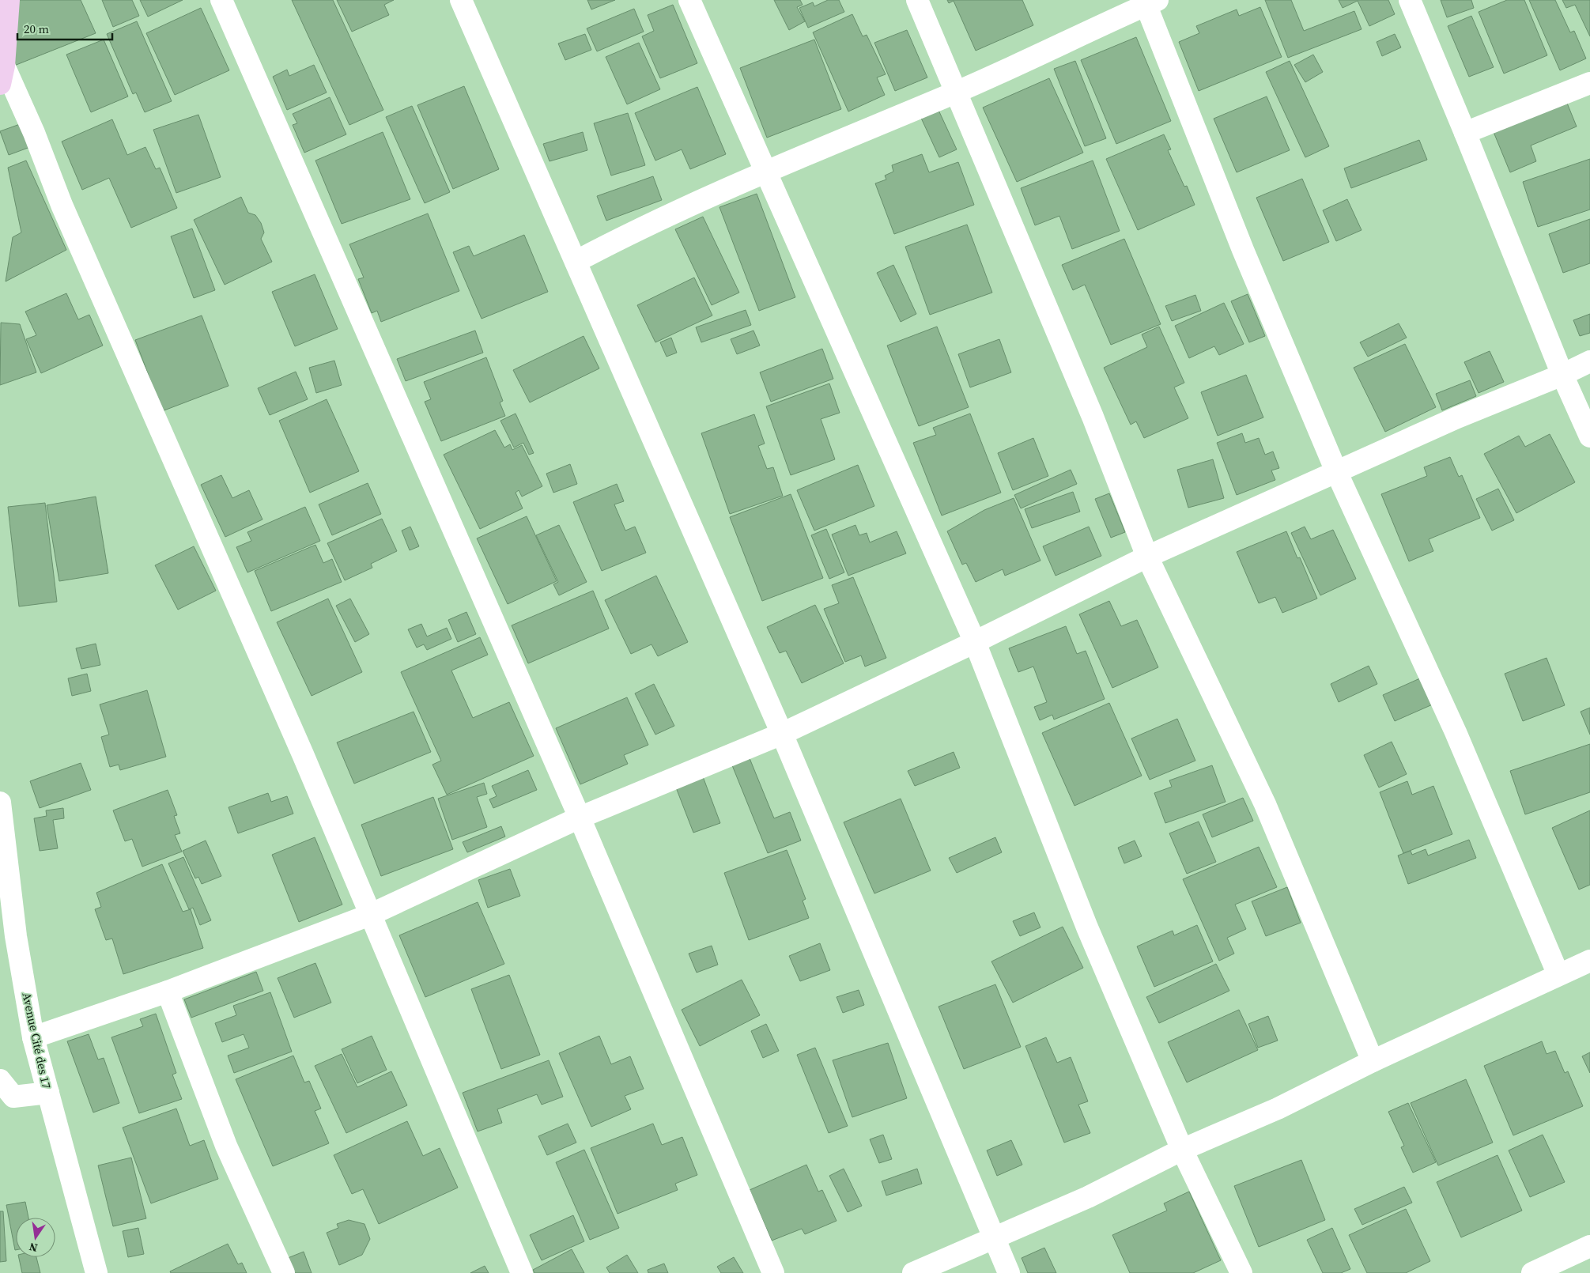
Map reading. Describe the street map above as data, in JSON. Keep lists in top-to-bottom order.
{
  "streets": {
    "street": ["Avenue Cité des 17"]
  },
  "scale_bar": "20 m",
  "north": "bottom"
}
